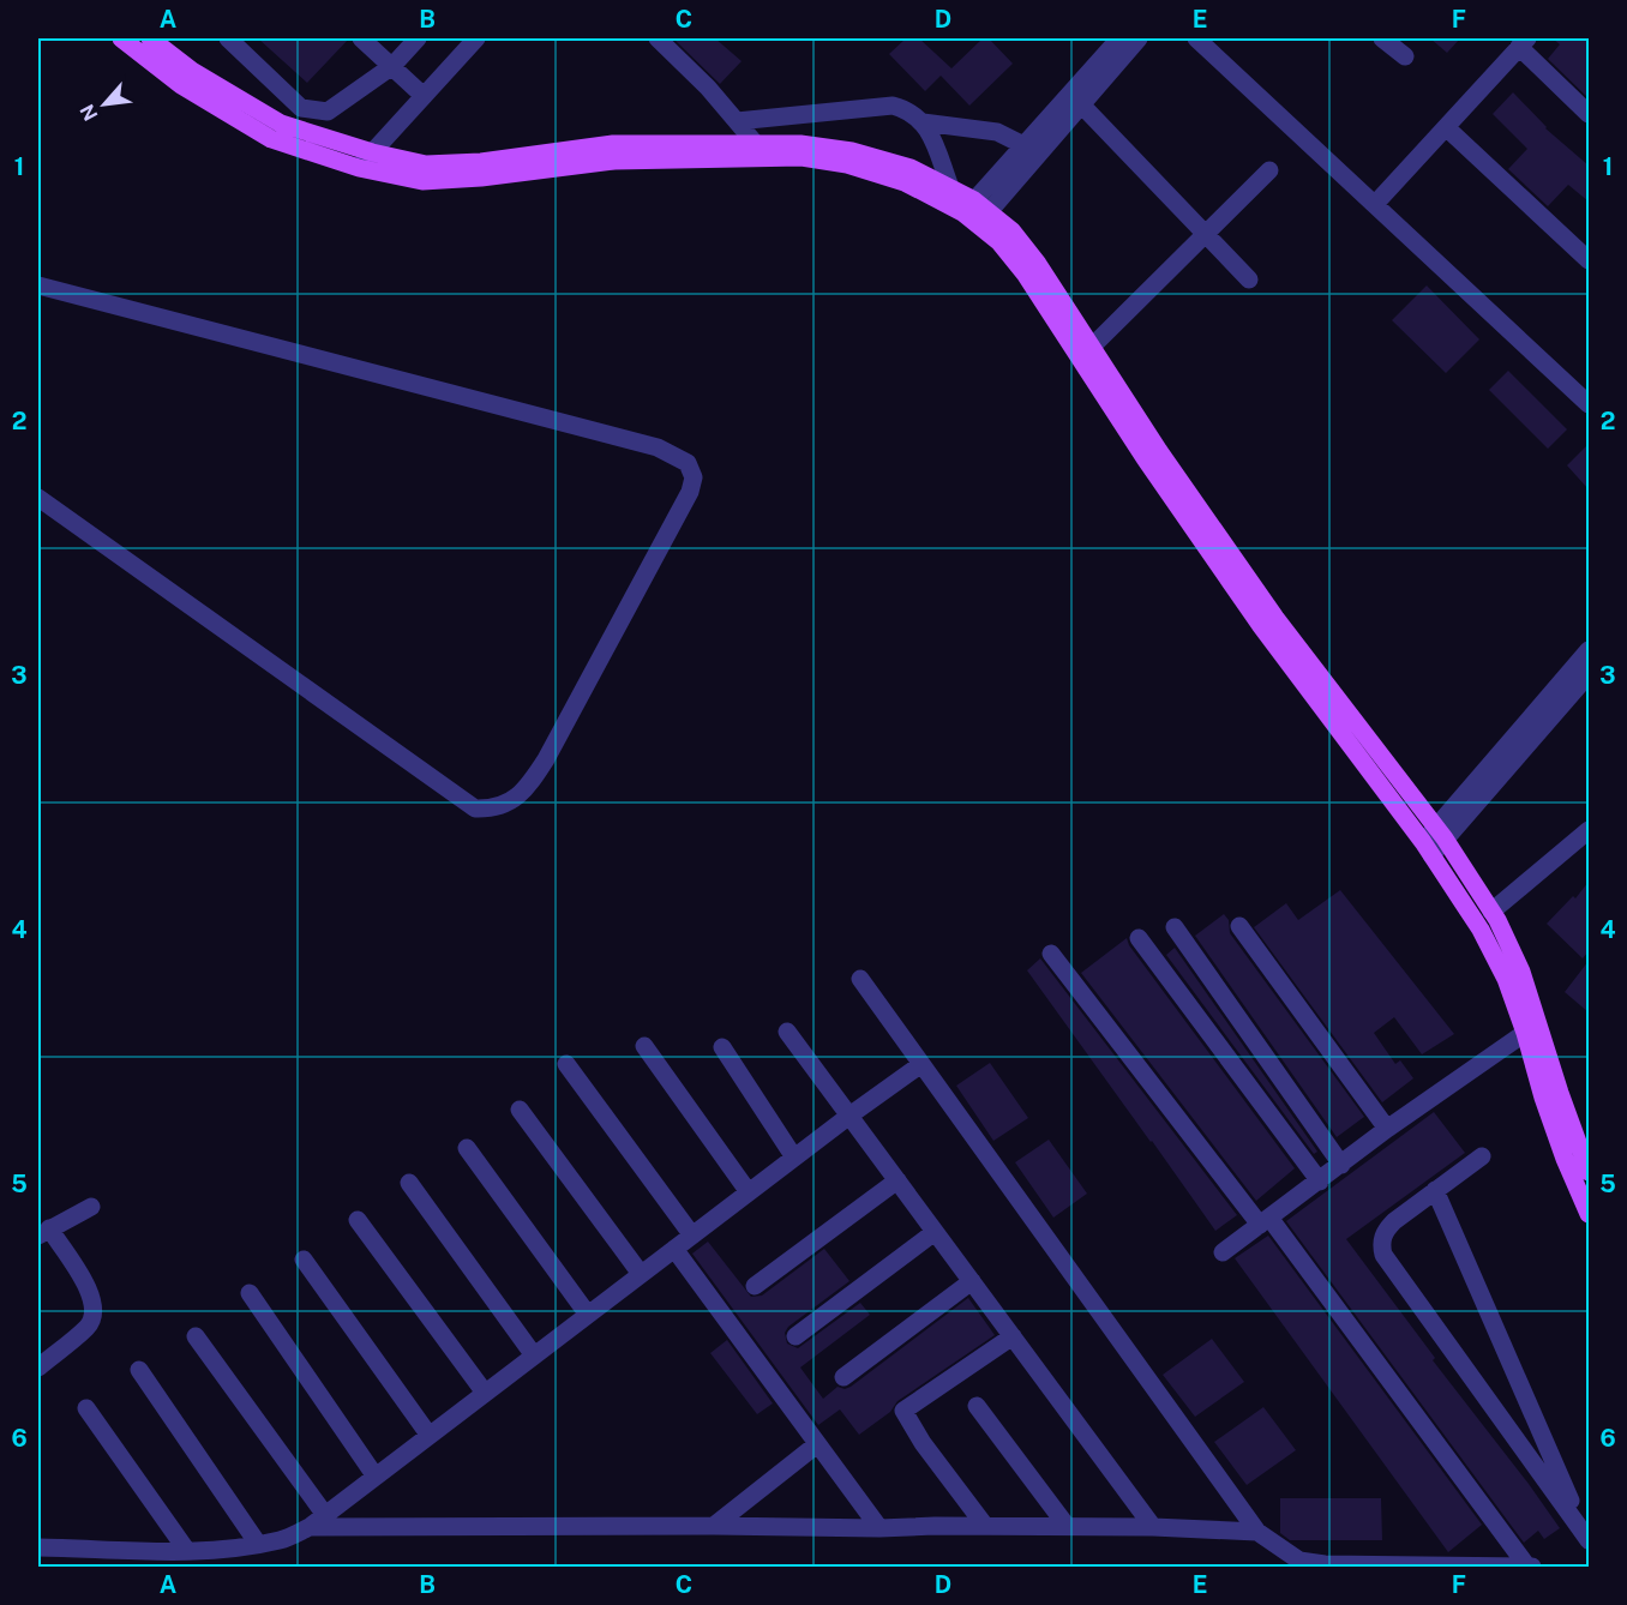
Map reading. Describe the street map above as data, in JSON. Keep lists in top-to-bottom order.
{
  "north": "bottom left",
  "grid": {
    "columns": [
      "A",
      "B",
      "C",
      "D",
      "E",
      "F"
    ],
    "rows": [
      "1",
      "2",
      "3",
      "4",
      "5",
      "6"
    ]
  }
}
